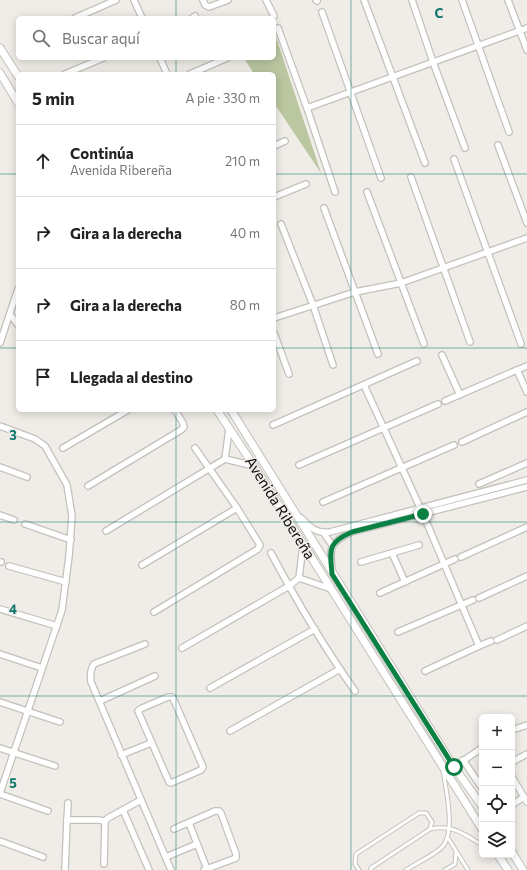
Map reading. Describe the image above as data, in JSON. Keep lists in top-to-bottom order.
{
  "streets": {
    "street": ["Avenida Ribereña"]
  },
  "page": {
    "search": "Buscar aquí",
    "heading": ["5 min", "A pie · 330 m"],
    "list": [
      ["Continúa", "Avenida Ribereña", "210 m"],
      ["Gira a la derecha", "40 m"],
      ["Gira a la derecha", "80 m"],
      "Llegada al destino"
    ],
    "map_buttons": ["+", "−"]
  },
  "grid": {
    "columns": ["C"],
    "rows": ["3", "4", "5"]
  }
}
